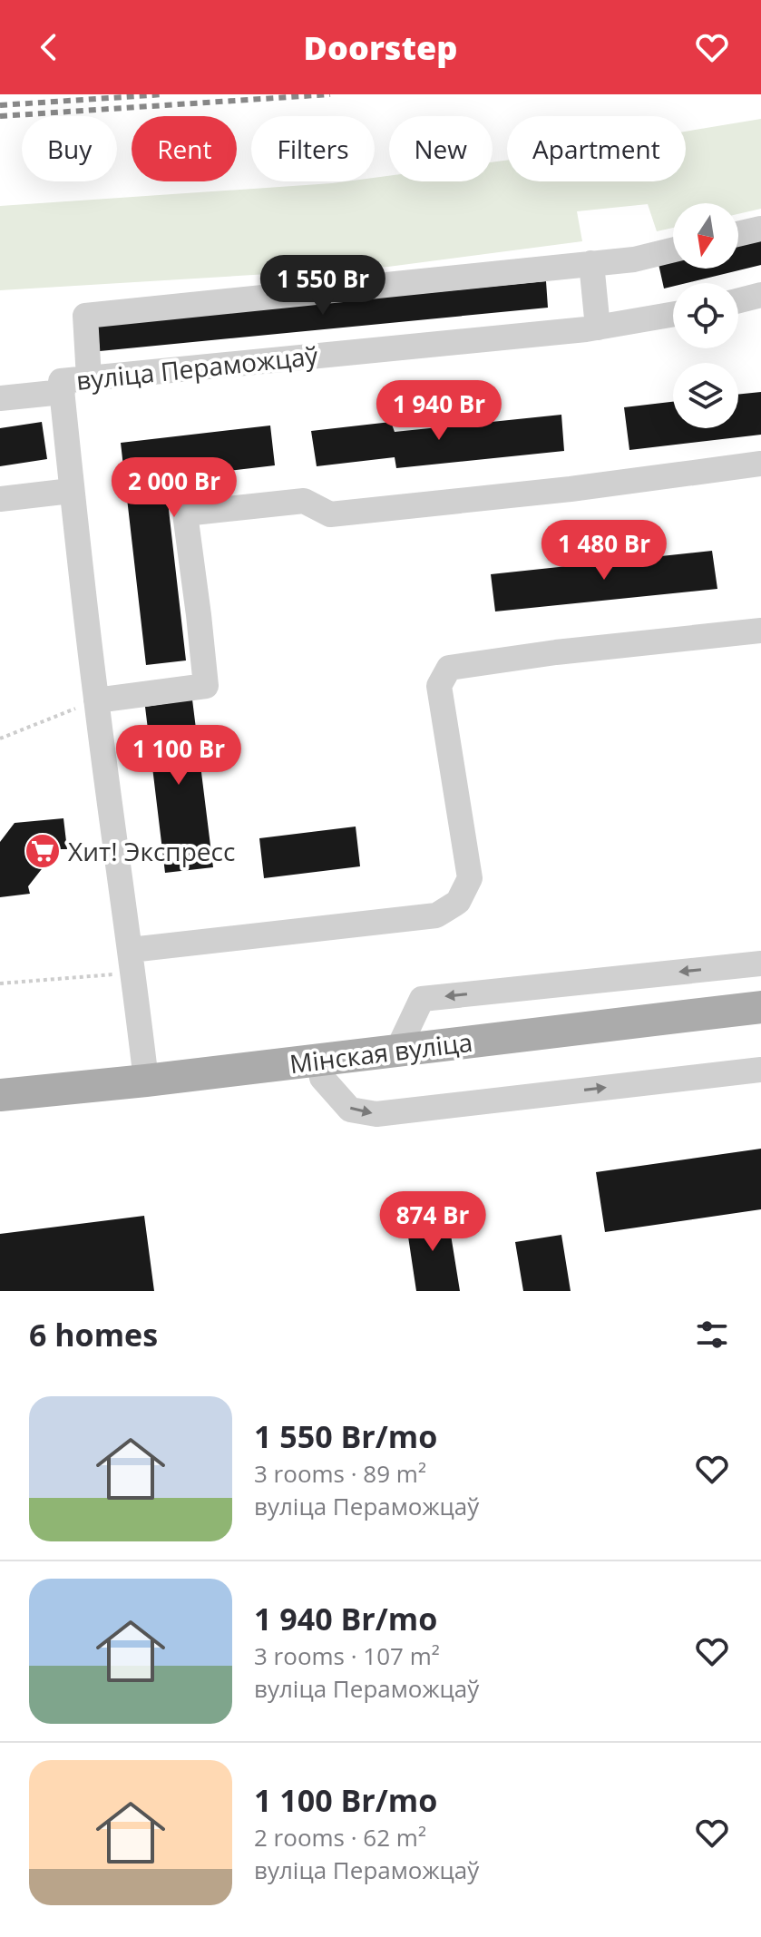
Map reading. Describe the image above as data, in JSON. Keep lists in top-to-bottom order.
{
  "streets": {
    "main road": ["Мінская вуліца"],
    "street": ["вуліца Пераможцаў"]
  },
  "crossings": [
    ["вуліца Пераможцаў", "Мінская вуліца"]
  ],
  "places": {
    "supermarket": ["Хит! Экспресс"]
  },
  "north": "bottom",
  "page": {
    "header": "Doorstep",
    "chip": [
      "Buy",
      "Rent",
      "Filters",
      "New",
      "Apartment"
    ],
    "price": [
      "1 550 Br",
      "1 940 Br",
      "2 000 Br",
      "1 480 Br",
      "1 100 Br",
      "874 Br"
    ],
    "heading": "6 homes",
    "list": [
      {
        "name": "1 550 Br/mo",
        "note": "3 rooms · 89 m² · вуліца Пераможцаў"
      },
      {
        "name": "1 940 Br/mo",
        "note": "3 rooms · 107 m² · вуліца Пераможцаў"
      },
      {
        "name": "1 100 Br/mo",
        "note": "2 rooms · 62 m² · вуліца Пераможцаў"
      }
    ]
  }
}
